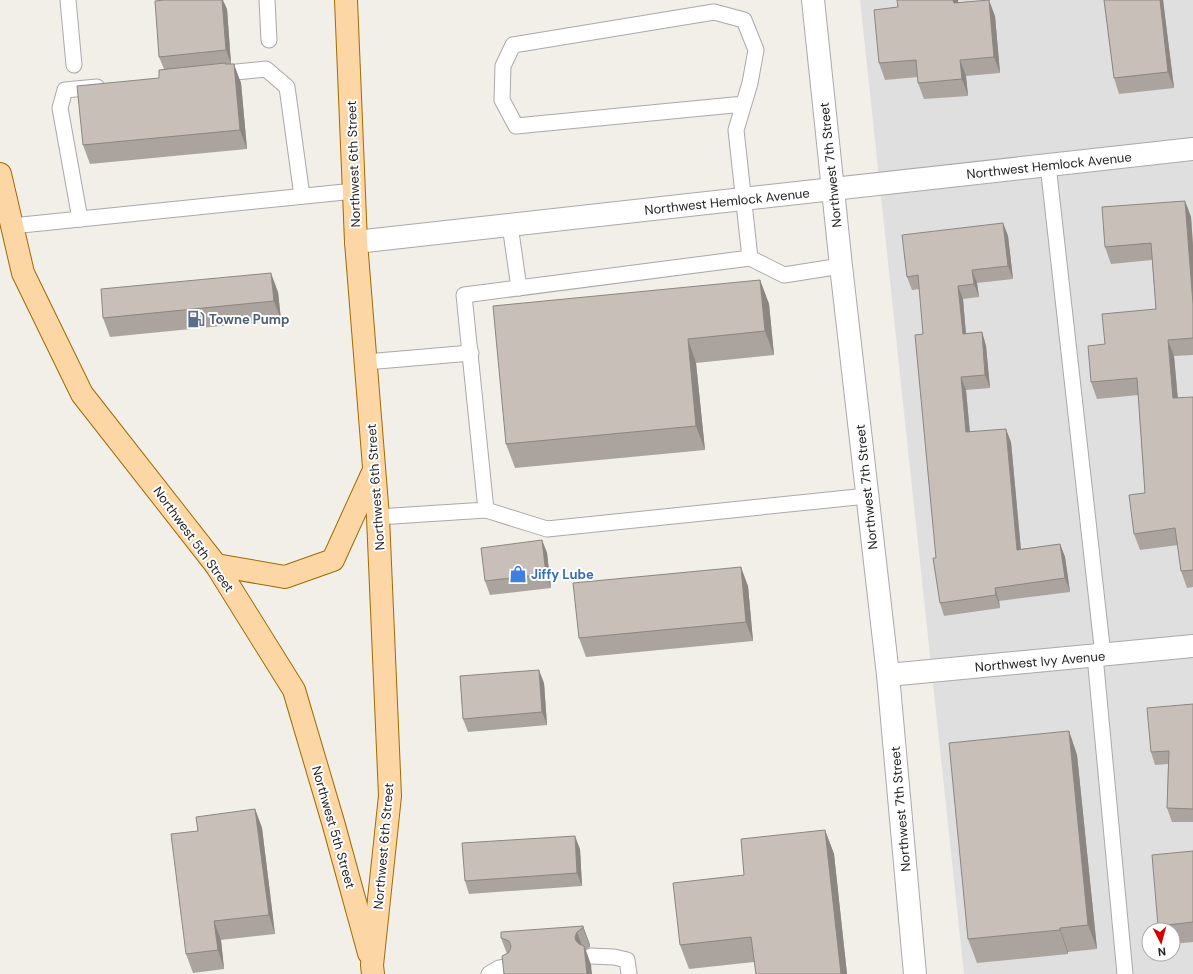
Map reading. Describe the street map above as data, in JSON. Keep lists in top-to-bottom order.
{
  "streets": {
    "main road": ["Northwest 6th Street", "Northwest 5th Street"],
    "street": ["Northwest 7th Street", "Northwest Hemlock Avenue", "Northwest Ivy Avenue"]
  },
  "crossings": [
    ["Northwest 6th Street", "Northwest Hemlock Avenue"],
    ["Northwest 6th Street", "Northwest 5th Street"],
    ["Northwest 7th Street", "Northwest Hemlock Avenue"],
    ["Northwest 7th Street", "Northwest Ivy Avenue"]
  ],
  "places": {
    "fuel station": ["Towne Pump"],
    "shop": ["Jiffy Lube"]
  },
  "north": "bottom"
}
